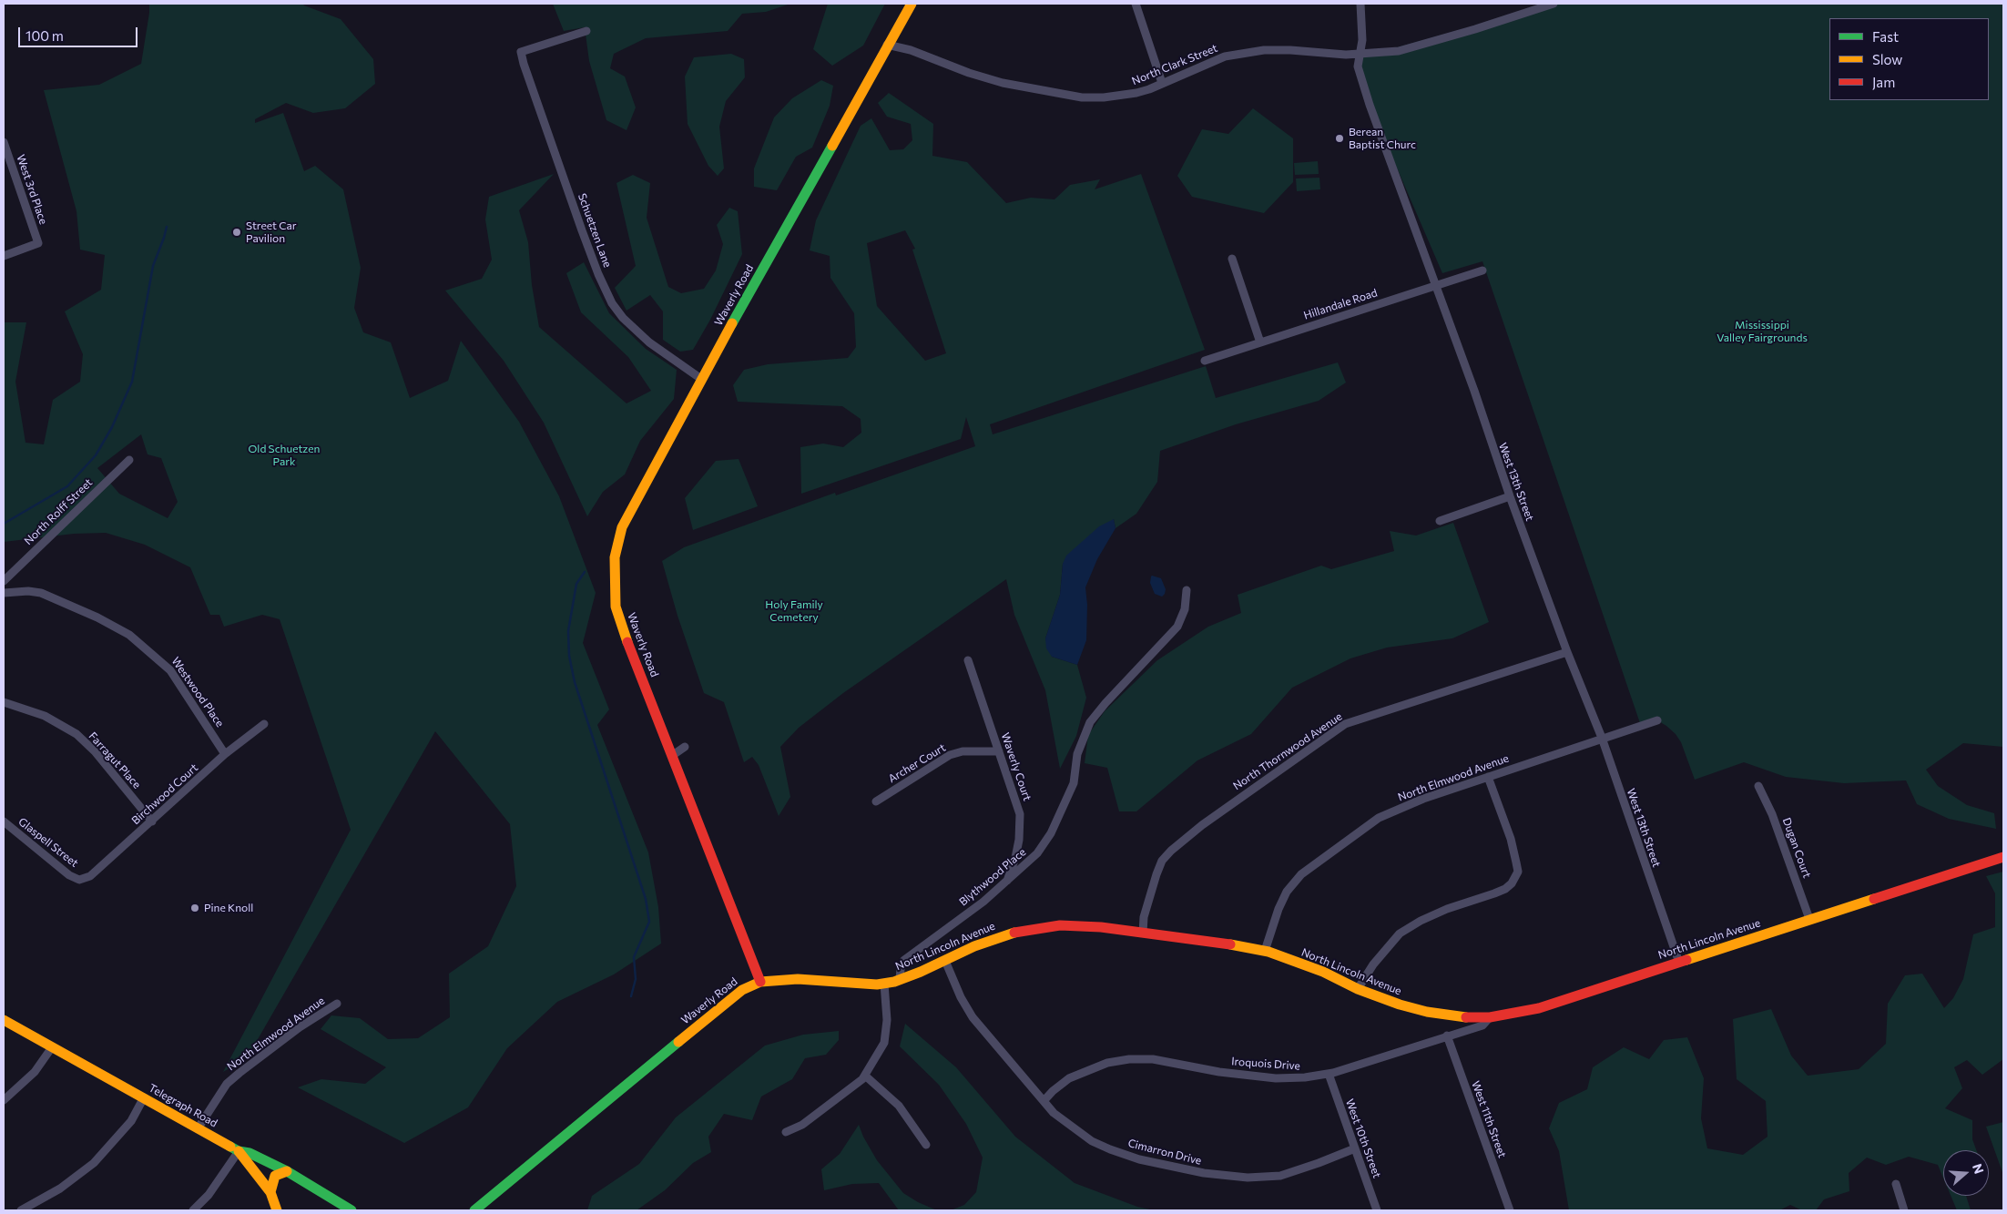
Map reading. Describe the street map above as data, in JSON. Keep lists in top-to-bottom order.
{
  "streets": {
    "street": [
      "North Clark Street",
      "West 3rd Place",
      "Schuetzen Lane",
      "Waverly Road",
      "Hillandale Road",
      "West 13th Street",
      "North Rolff Street",
      "Westwood Place",
      "North Thornwood Avenue",
      "Farragut Place",
      "Archer Court",
      "Waverly Court",
      "North Elmwood Avenue",
      "Birchwood Court",
      "Glaspell Street",
      "Dugan Court",
      "Blythwood Place",
      "North Lincoln Avenue",
      "Iroquois Drive",
      "Telegraph Road",
      "West 11th Street",
      "West 10th Street",
      "Cimarron Drive"
    ]
  },
  "crossings": [
    ["North Clark Street", "Waverly Road"],
    ["North Clark Street", "West 13th Street"],
    ["Schuetzen Lane", "Waverly Road"],
    ["Waverly Road", "North Lincoln Avenue"],
    ["Hillandale Road", "West 13th Street"],
    ["West 13th Street", "North Thornwood Avenue"],
    ["West 13th Street", "North Elmwood Avenue"],
    ["West 13th Street", "North Lincoln Avenue"],
    ["Westwood Place", "Birchwood Court"],
    ["North Thornwood Avenue", "North Lincoln Avenue"],
    ["Farragut Place", "Birchwood Court"],
    ["Archer Court", "Waverly Court"],
    ["Waverly Court", "Blythwood Place"],
    ["North Elmwood Avenue", "North Lincoln Avenue"],
    ["North Elmwood Avenue", "Telegraph Road"],
    ["Birchwood Court", "Glaspell Street"],
    ["Dugan Court", "North Lincoln Avenue"],
    ["Blythwood Place", "North Lincoln Avenue"],
    ["North Lincoln Avenue", "Iroquois Drive"],
    ["North Lincoln Avenue", "Cimarron Drive"],
    ["Iroquois Drive", "West 11th Street"],
    ["Iroquois Drive", "West 10th Street"],
    ["Iroquois Drive", "Cimarron Drive"],
    ["West 10th Street", "Cimarron Drive"]
  ],
  "parks": ["Mississippi Valley Fairgrounds", "Old Schuetzen Park", "Holy Family Cemetery"],
  "places": ["Berean Baptist Churc", "Street Car Pavilion", "Pine Knoll"],
  "legend": ["Fast", "Slow", "Jam"],
  "scale_bar": "100 m",
  "north": "right"
}
